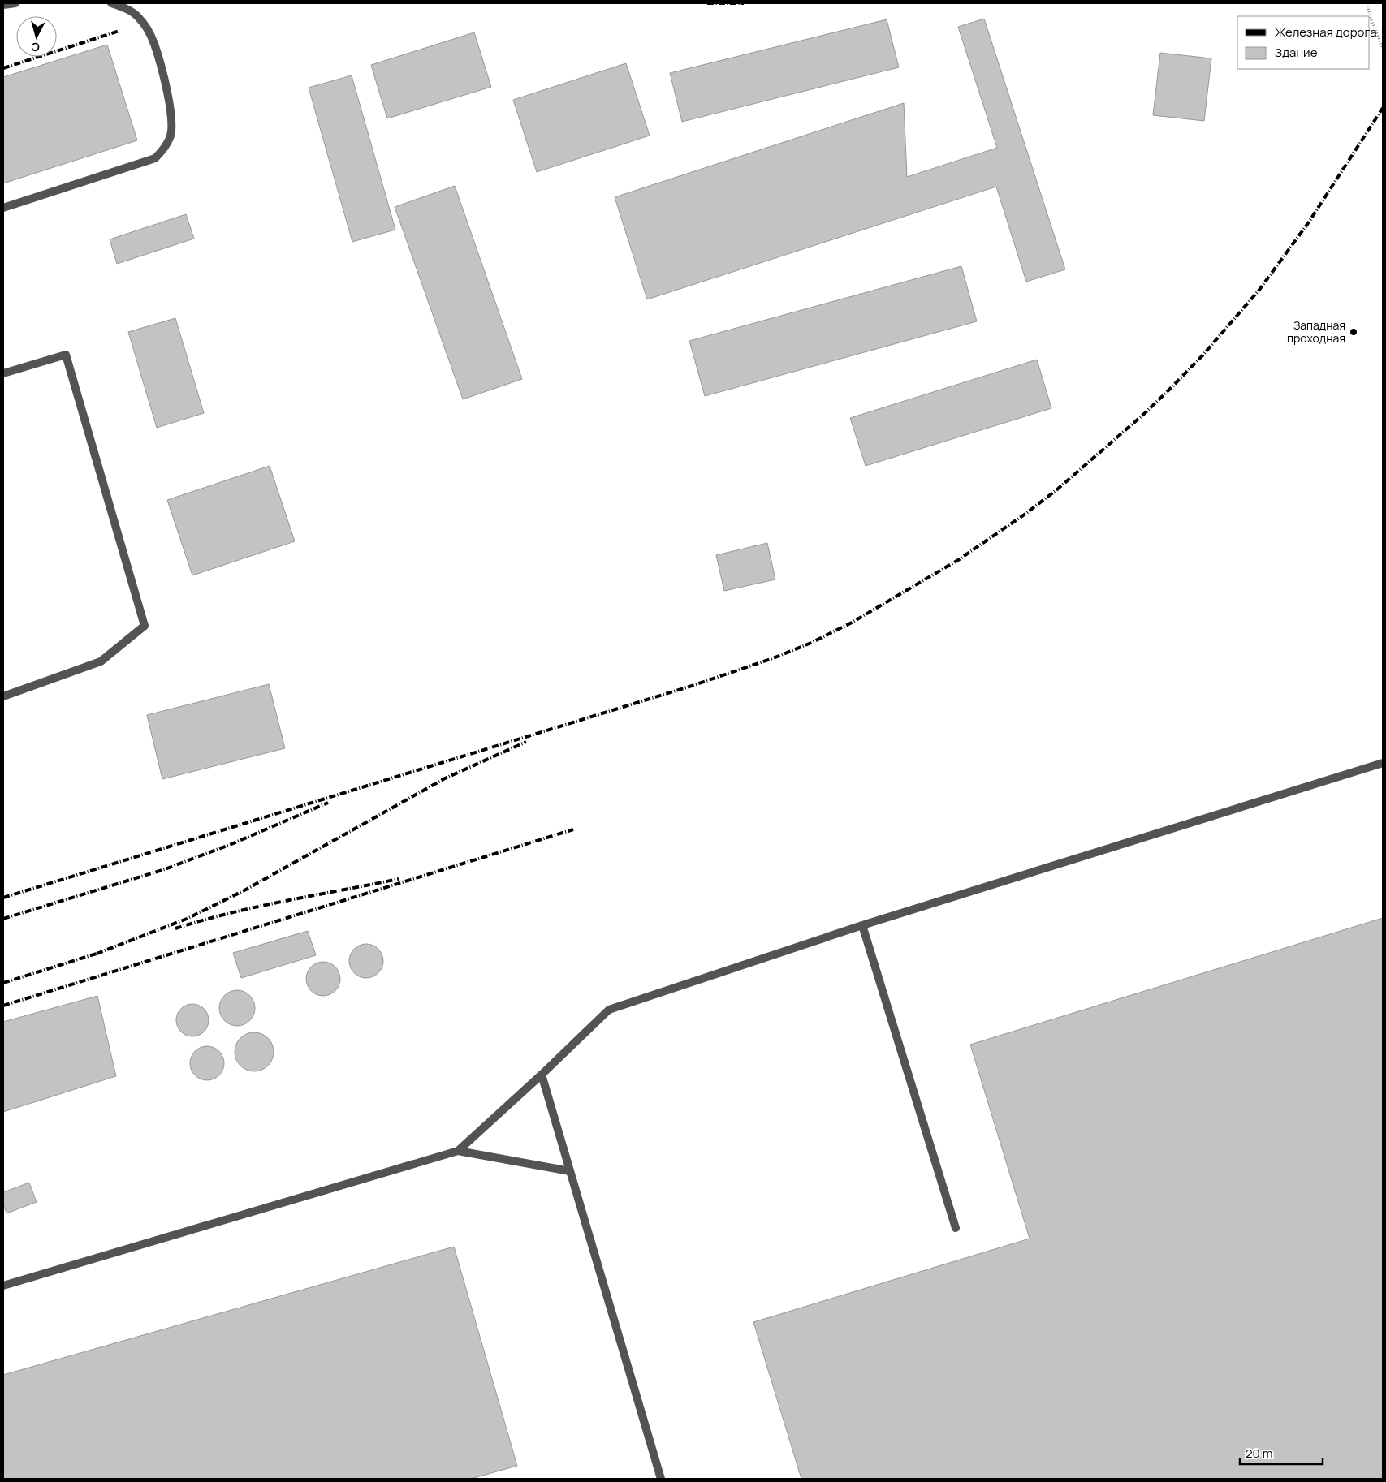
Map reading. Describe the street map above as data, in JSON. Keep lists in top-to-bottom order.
{
  "places": ["Западная проходная"],
  "legend": ["Железная дорога", "Здание"],
  "scale_bar": "20 m",
  "north": "bottom"
}
